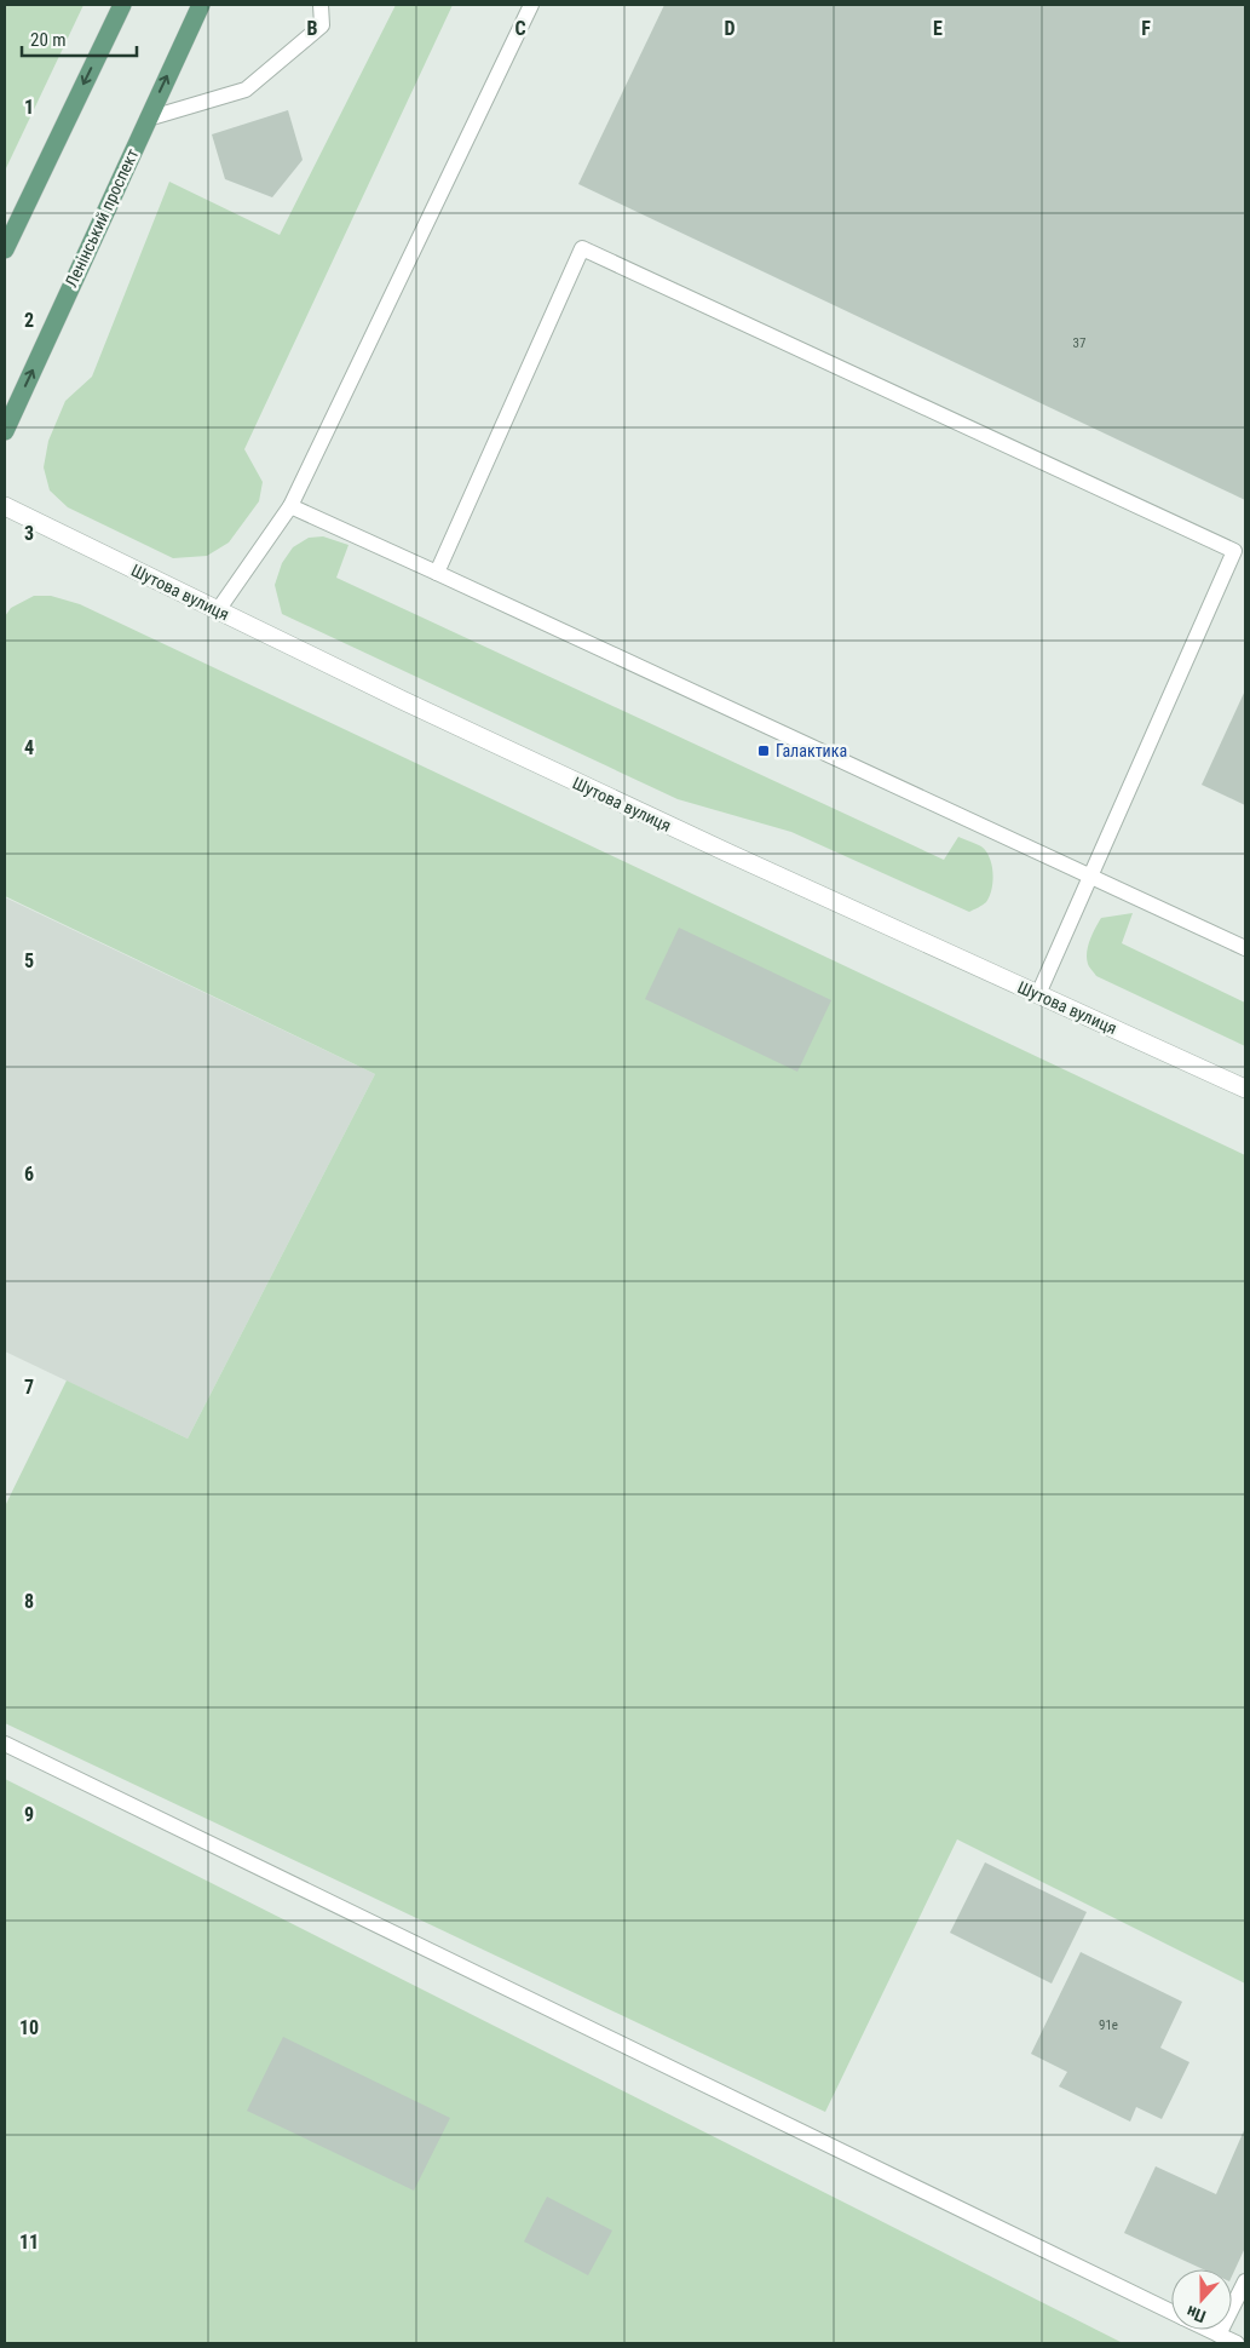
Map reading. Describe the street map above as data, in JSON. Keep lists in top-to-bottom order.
{
  "streets": {
    "main road": ["Ленінський проспект"],
    "street": ["Шутова вулиця"]
  },
  "places": {
    "transit": ["Галактика"]
  },
  "house_numbers": ["37", "91е"],
  "scale_bar": "20 m",
  "north": "bottom",
  "grid": {
    "columns": [
      "B",
      "C",
      "D",
      "E",
      "F"
    ],
    "rows": [
      "1",
      "2",
      "3",
      "4",
      "5",
      "6",
      "7",
      "8",
      "9",
      "10",
      "11"
    ]
  }
}
